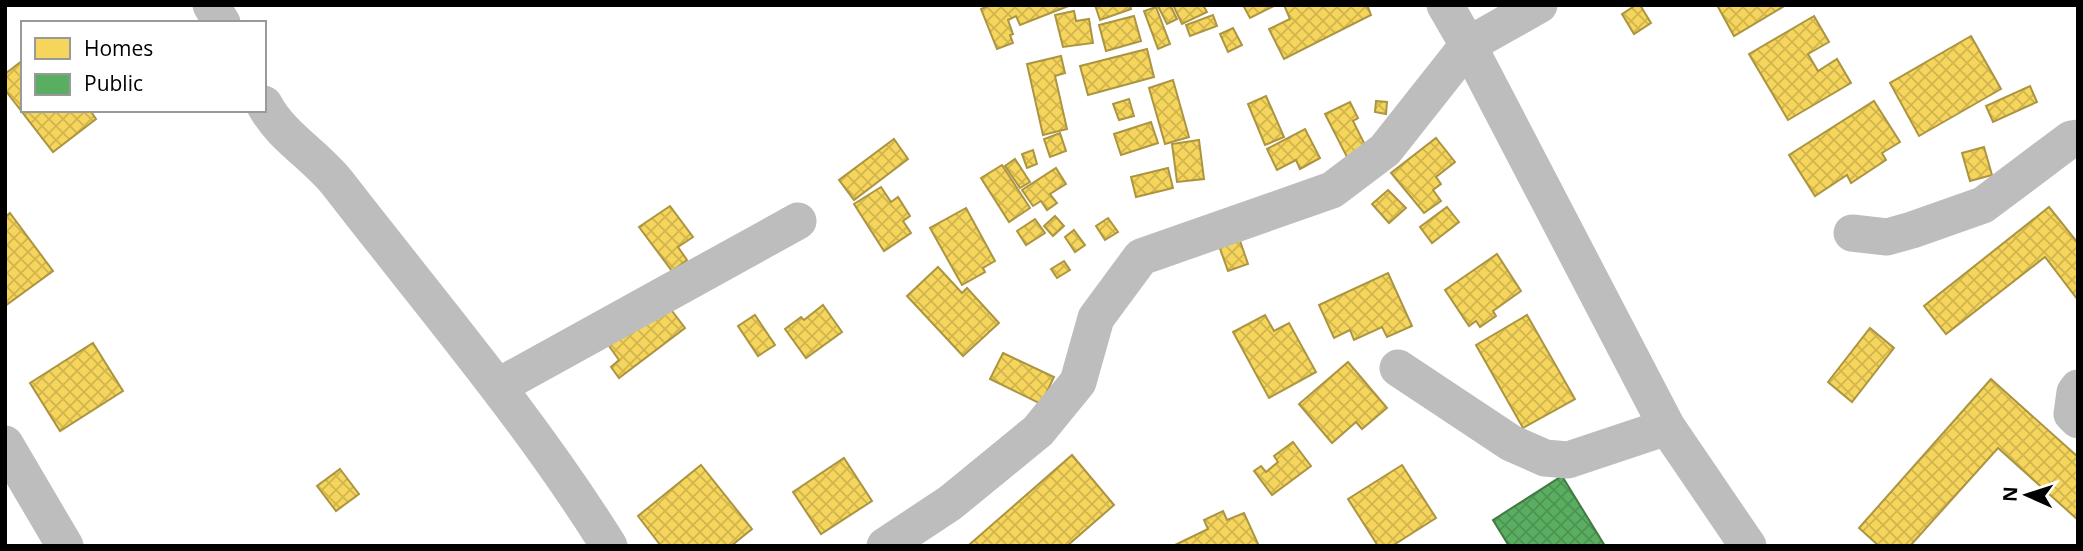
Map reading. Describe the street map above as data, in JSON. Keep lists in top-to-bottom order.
{
  "legend": ["Homes", "Public"],
  "north": "left"
}
